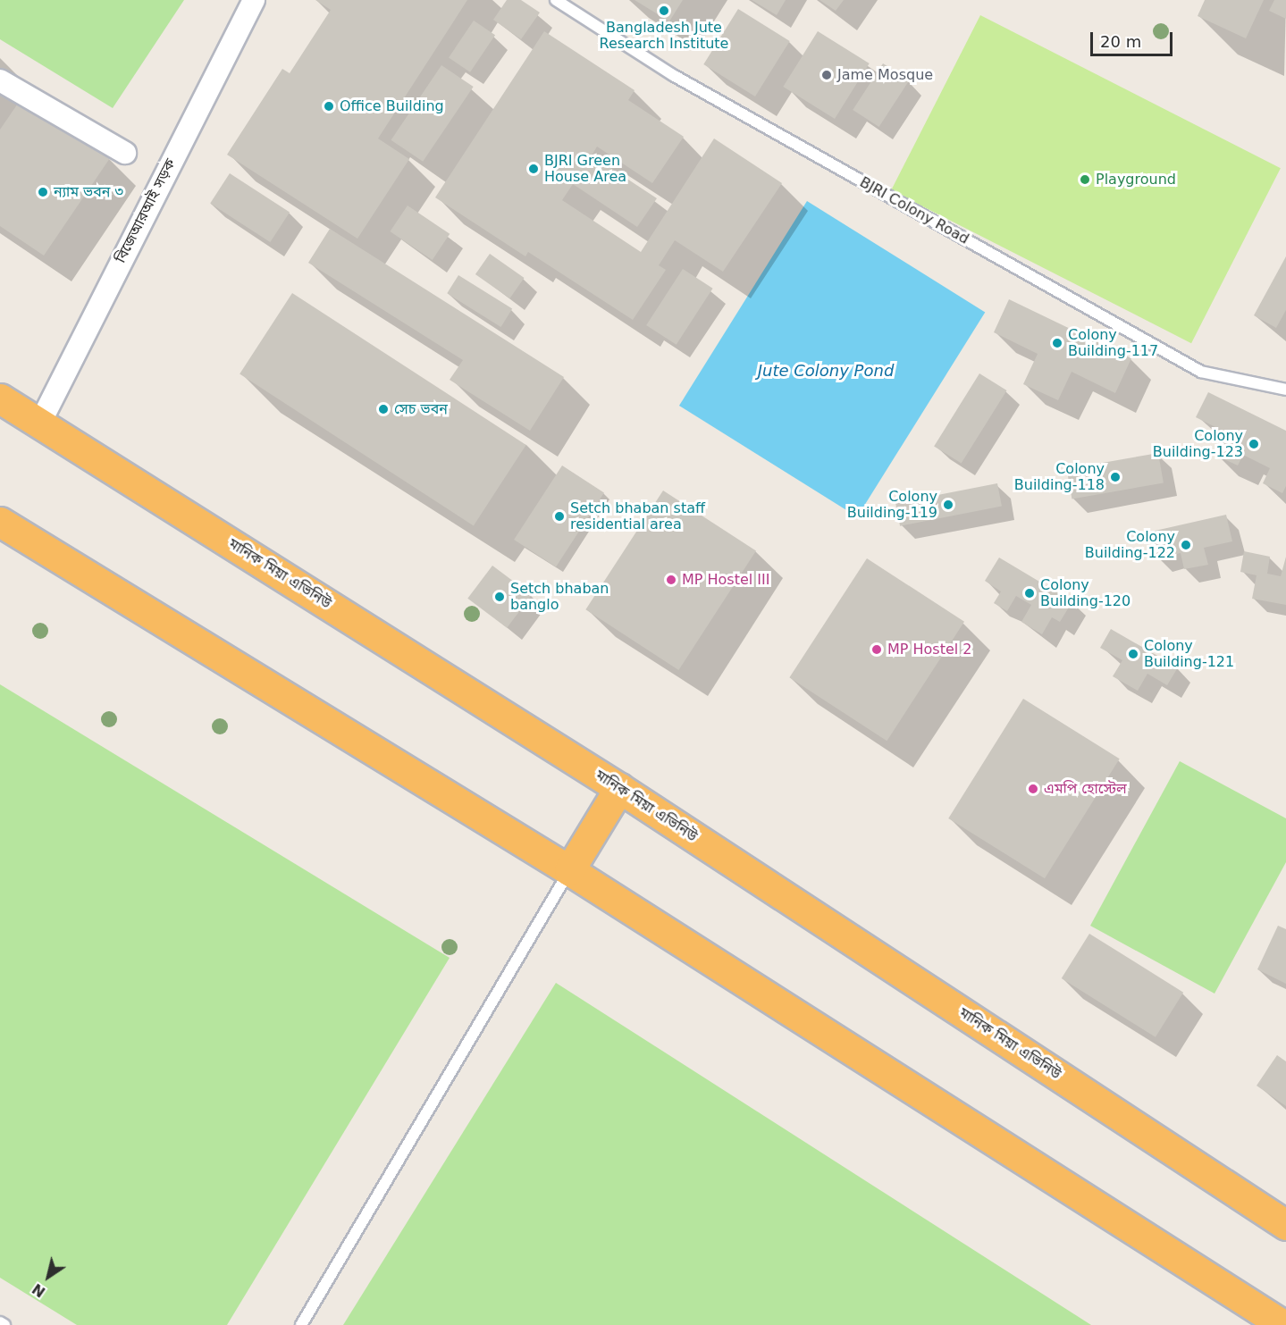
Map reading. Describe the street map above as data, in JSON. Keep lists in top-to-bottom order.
{
  "streets": {
    "highway": ["মানিক মিয়া এভিনিউ"],
    "street": ["বিজেআরআই সড়ক"],
    "lane": ["BJRI Colony Road"]
  },
  "crossings": [
    ["বিজেআরআই সড়ক", "মানিক মিয়া এভিনিউ"]
  ],
  "water": ["Jute Colony Pond"],
  "places": [
    "Bangladesh Jute Research Institute",
    "Jame Mosque",
    "Office Building",
    "BJRI Green House Area",
    "Playground",
    "ন্যাম ভবন ৩",
    "Colony Building-117",
    "সেচ ভবন",
    "Colony Building-123",
    "Colony Building-118",
    "Colony Building-119",
    "Setch bhaban staff residential area",
    "Colony Building-122",
    "MP Hostel III",
    "Colony Building-120",
    "Setch bhaban banglo",
    "MP Hostel 2",
    "Colony Building-121",
    "এমপি হোস্টেল"
  ],
  "scale_bar": "20 m",
  "north": "bottom left"
}
